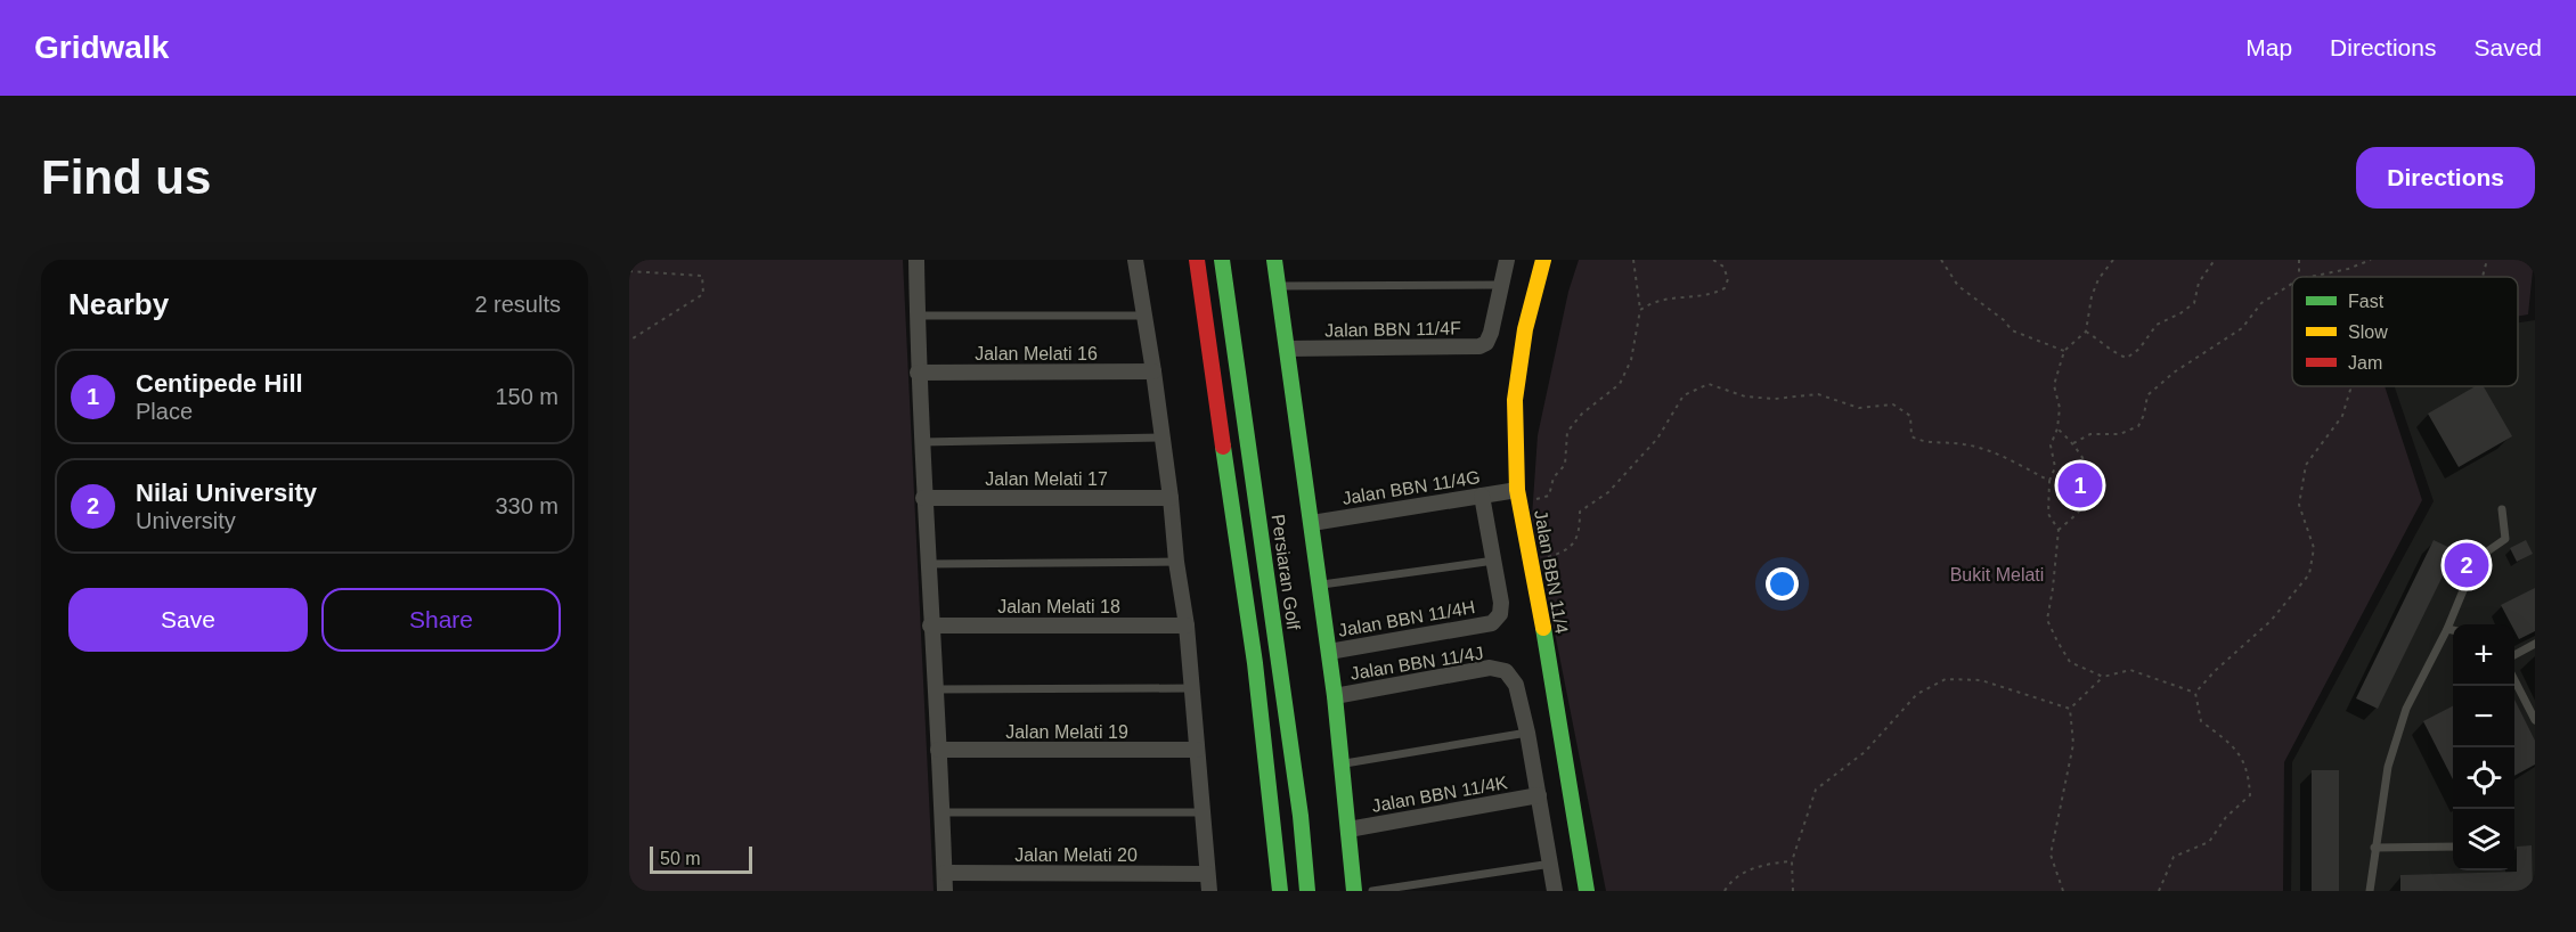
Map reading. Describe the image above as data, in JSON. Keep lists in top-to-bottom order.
{
  "streets": {
    "street": [
      "Jalan BBN 11/4F",
      "Jalan Melati 16",
      "Jalan Melati 17",
      "Jalan BBN 11/4G",
      "Persiaran Golf",
      "Jalan BBN 11/4",
      "Jalan Melati 18",
      "Jalan BBN 11/4H",
      "Jalan BBN 11/4J",
      "Jalan Melati 19",
      "Jalan BBN 11/4K",
      "Jalan Melati 20"
    ]
  },
  "crossings": [
    ["Jalan BBN 11/4G", "Jalan BBN 11/4"]
  ],
  "parks": ["Bukit Melati"],
  "legend": ["Fast", "Slow", "Jam"],
  "scale_bar": "50 m",
  "page": {
    "header": "Gridwalk",
    "nav": ["Map", "Directions", "Saved"],
    "buttons": [
      "Directions",
      ["Save", "Share"]
    ],
    "title": "Find us",
    "heading": ["Nearby", "2 results"],
    "list": [
      {
        "mark": "1",
        "name": "Centipede Hill",
        "note": "Place",
        "value": "150 m"
      },
      {
        "mark": "2",
        "name": "Nilai University",
        "note": "University",
        "value": "330 m"
      }
    ],
    "pins": ["1", "2"],
    "map_buttons": ["+", "−"],
    "scale": "50 m"
  }
}
